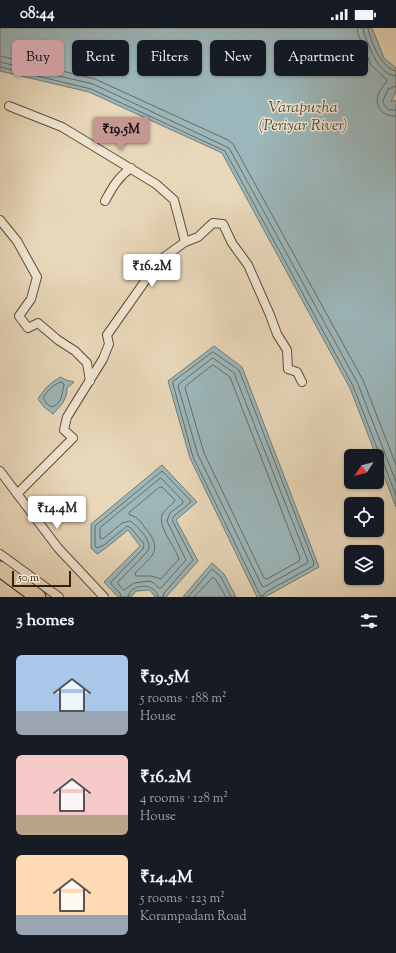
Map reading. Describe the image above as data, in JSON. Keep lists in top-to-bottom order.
{
  "water": ["Varapuzha (Periyar River)"],
  "scale_bar": "50 m",
  "north": "bottom left",
  "page": {
    "status": "08:44",
    "chip": [
      "Buy",
      "Rent",
      "Filters",
      "New",
      "Apartment"
    ],
    "price": ["₹19.5M", "₹16.2M", "₹14.4M"],
    "scale": "50 m",
    "heading": "3 homes",
    "list": [
      {
        "name": "₹19.5M",
        "note": "5 rooms · 188 m² · House"
      },
      {
        "name": "₹16.2M",
        "note": "4 rooms · 128 m² · House"
      },
      {
        "name": "₹14.4M",
        "note": "5 rooms · 123 m² · Korampadam Road"
      }
    ]
  }
}
